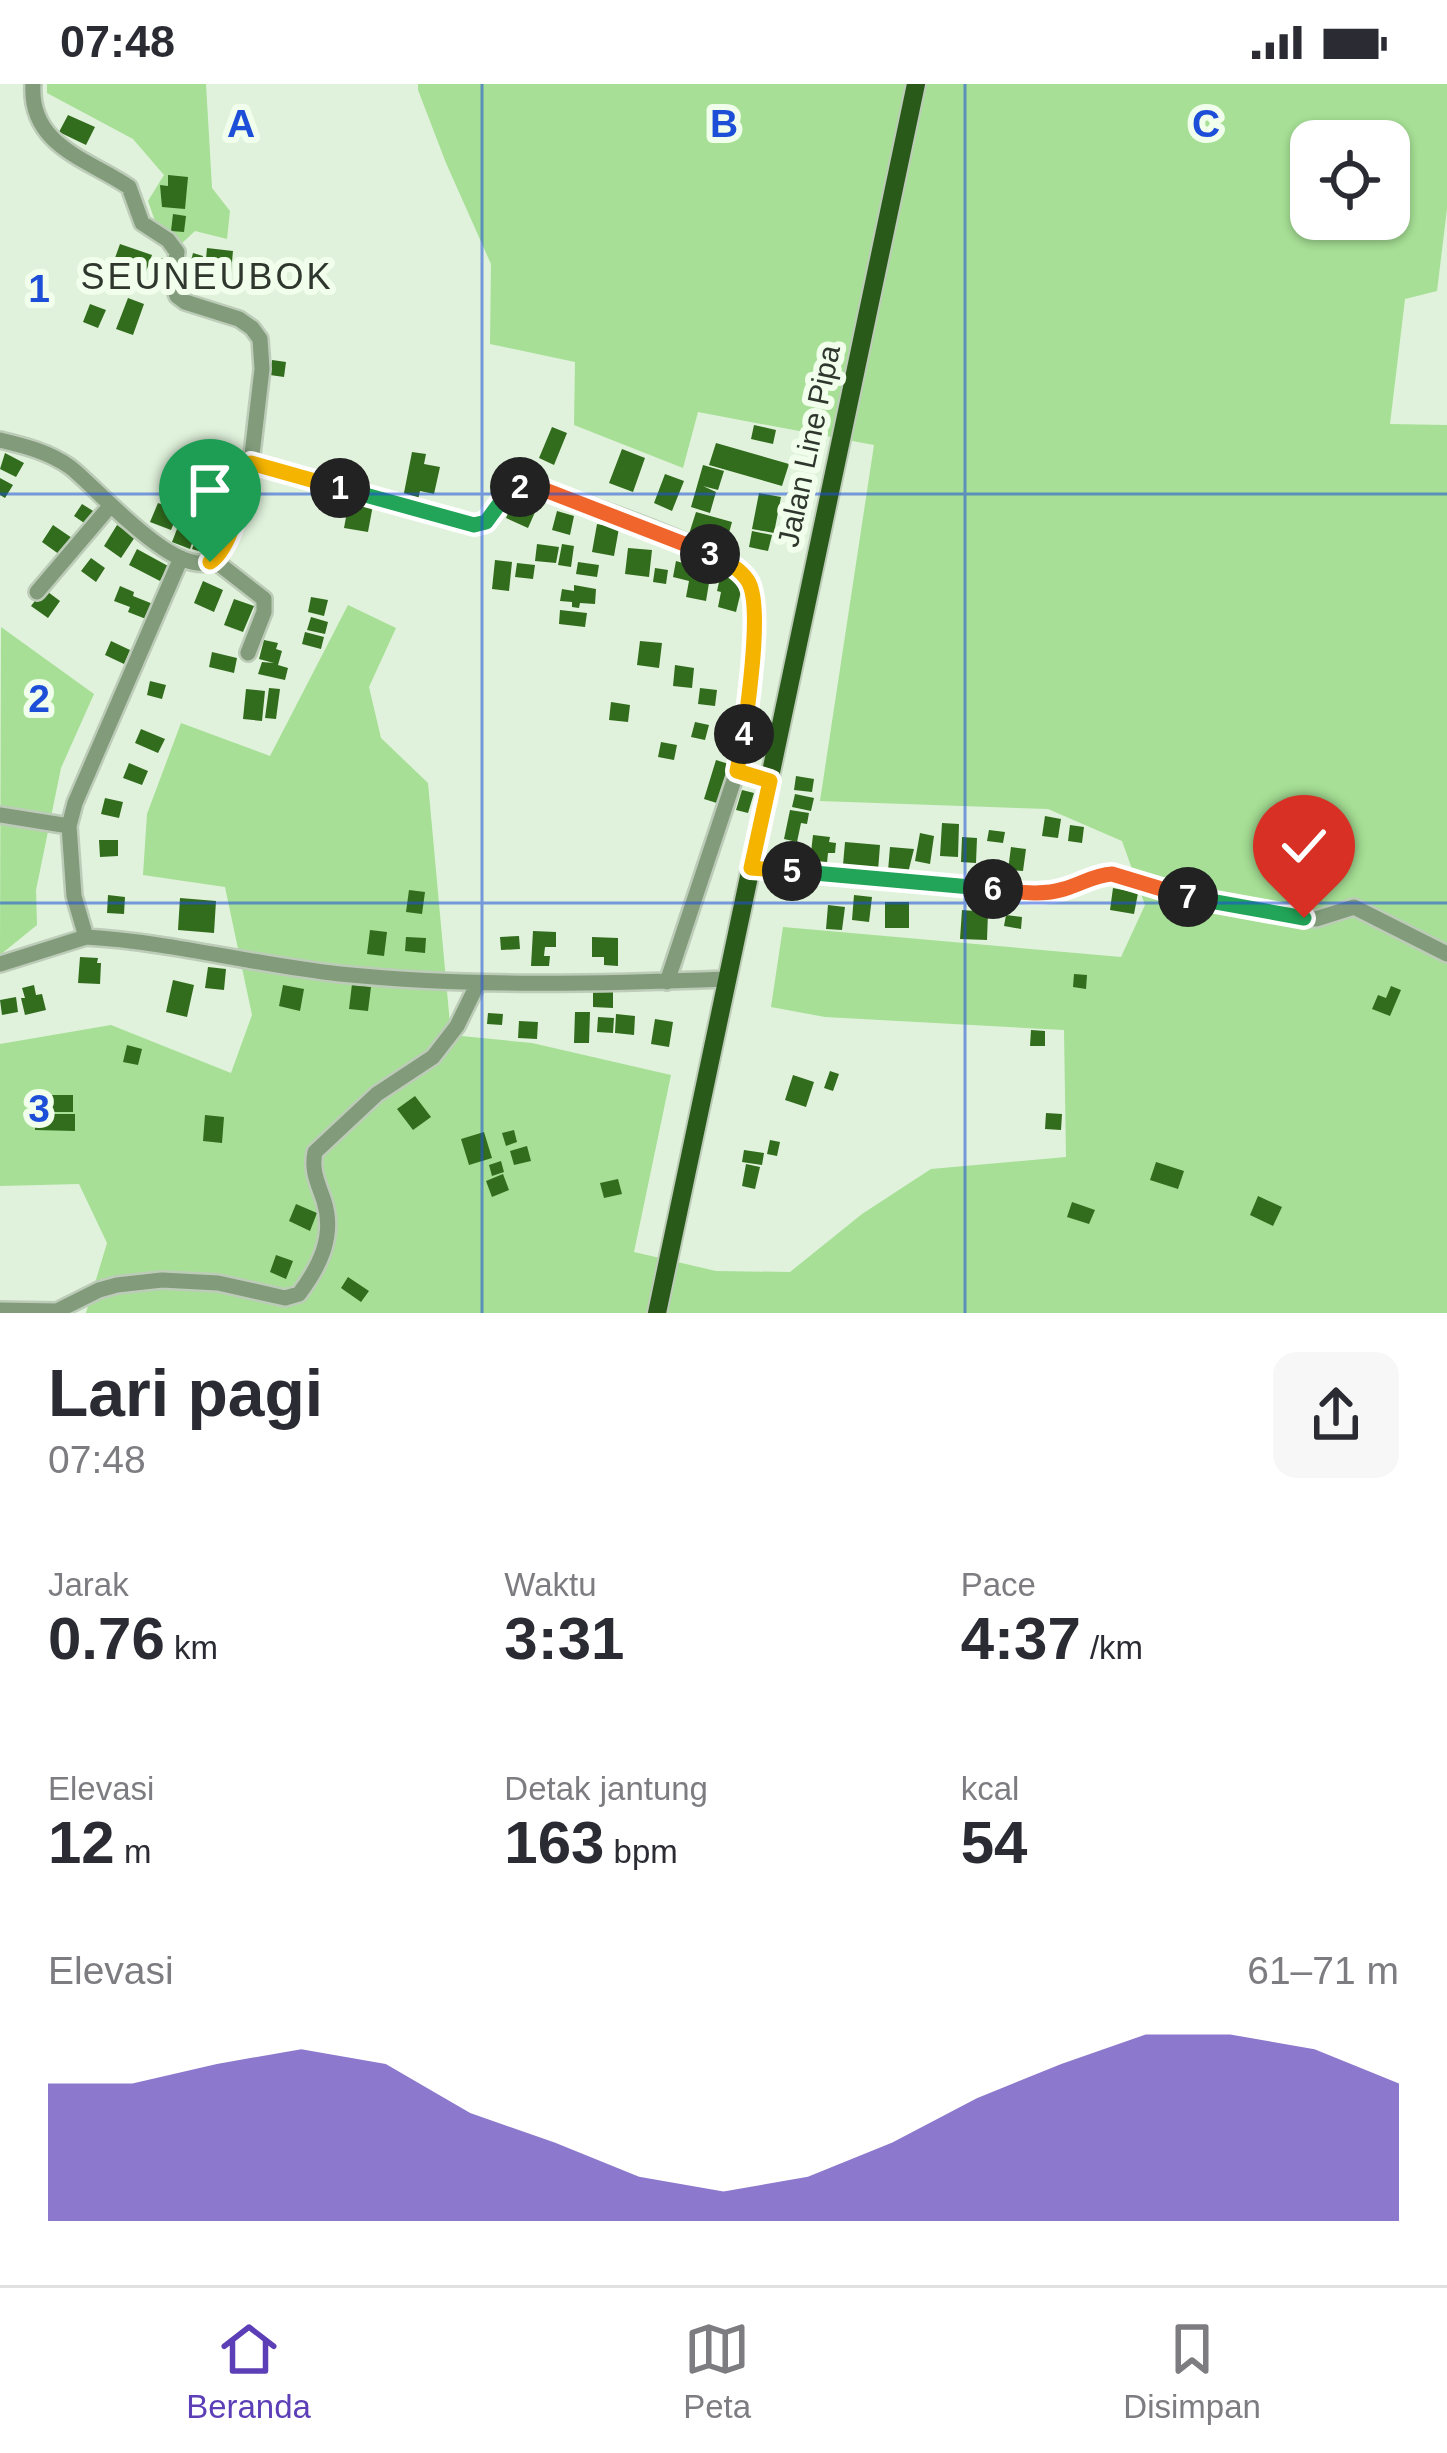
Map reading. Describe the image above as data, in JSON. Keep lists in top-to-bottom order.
{
  "streets": {
    "main road": ["Jalan Line Pipa"]
  },
  "districts": ["SEUNEUBOK"],
  "page": {
    "status": "07:48",
    "pins": [
      "2",
      "1",
      "3",
      "4",
      "5",
      "6",
      "7"
    ],
    "heading": ["Lari pagi", "07:48"],
    "stats": [
      ["Jarak", "0.76 km"],
      ["Waktu", "3:31"],
      ["Pace", "4:37 /km"],
      ["Elevasi", "12 m"],
      ["Detak jantung", "163 bpm"],
      ["kcal", "54"]
    ],
    "chart": ["Elevasi", "61–71 m"],
    "tabs": ["Beranda", "Peta", "Disimpan"]
  },
  "grid": {
    "columns": ["A", "B", "C"],
    "rows": ["1", "2", "3"]
  }
}
